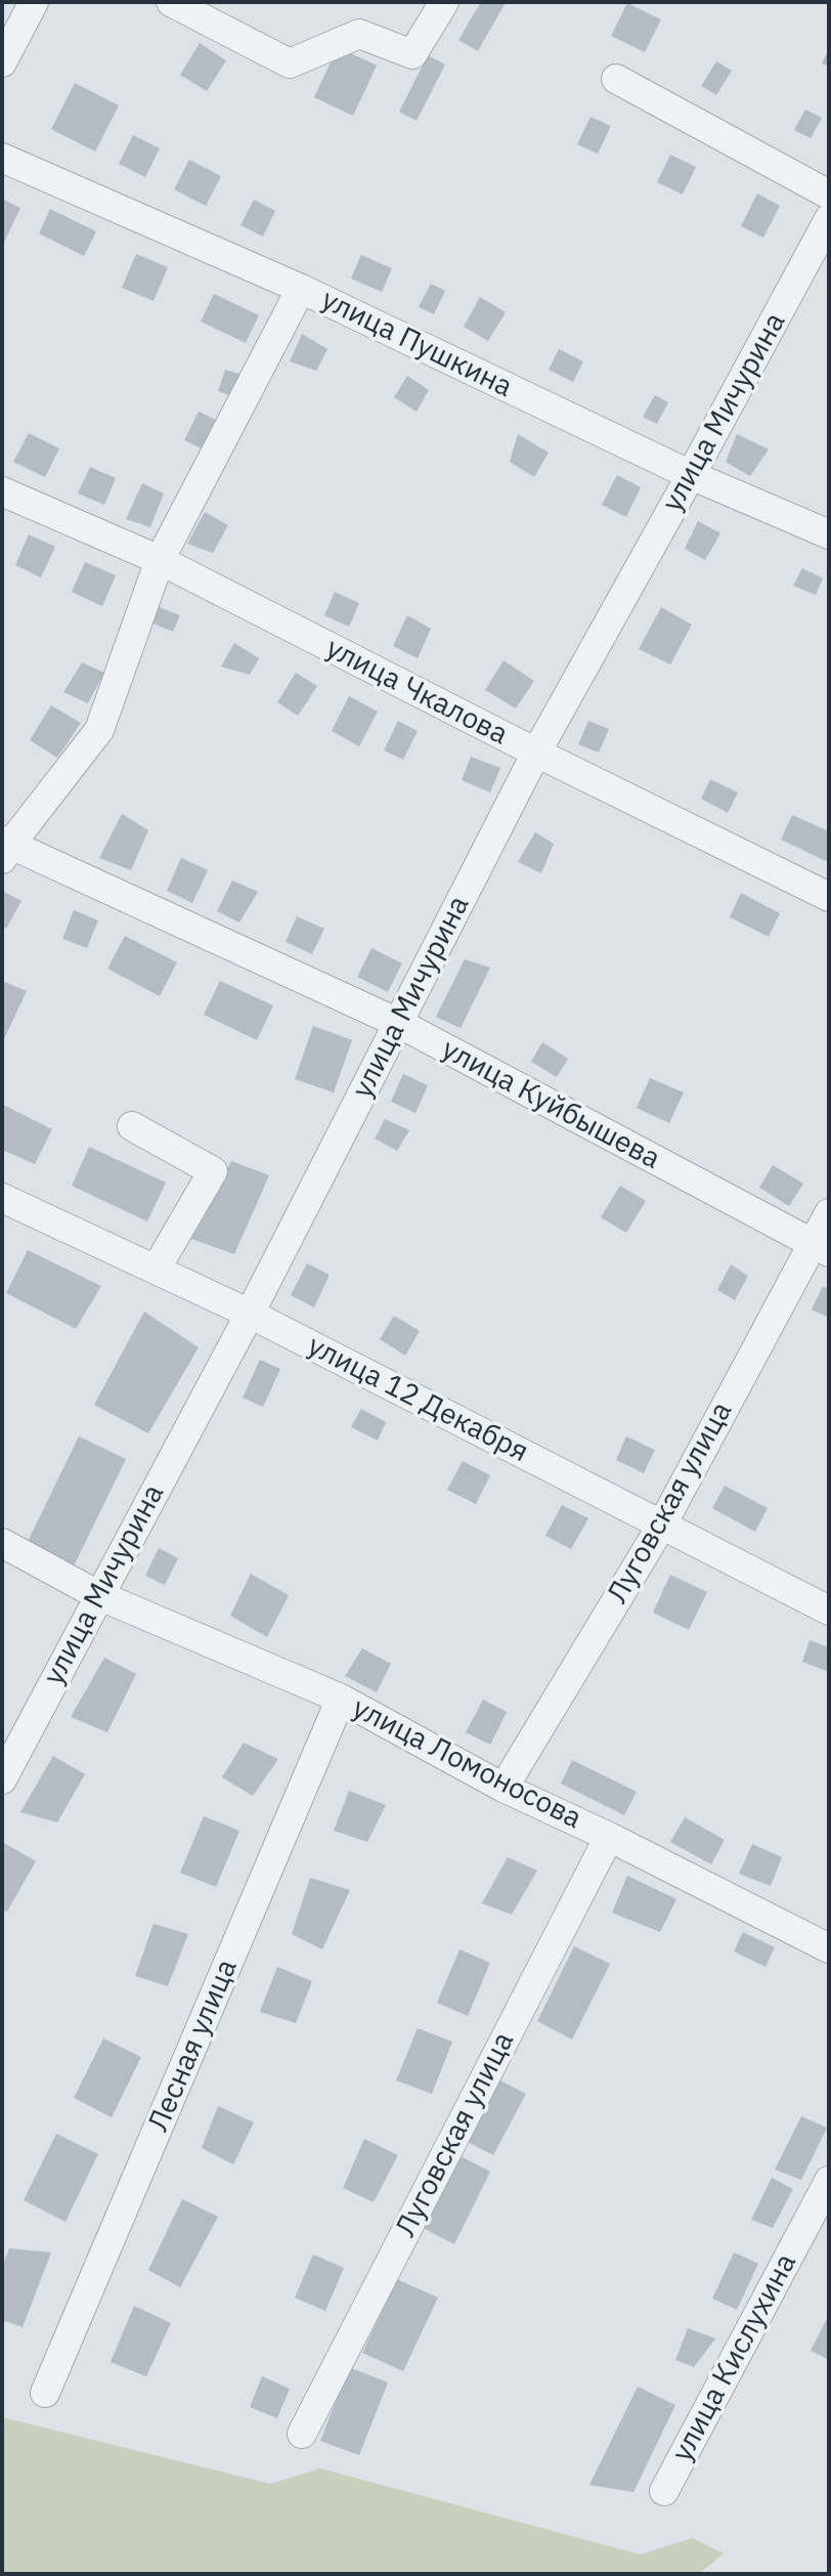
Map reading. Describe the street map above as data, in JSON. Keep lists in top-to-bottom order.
{
  "streets": {
    "street": [
      "улица Пушкина",
      "улица Мичурина",
      "улица Чкалова",
      "улица Куйбышева",
      "улица 12 Декабря",
      "Луговская улица",
      "улица Ломоносова",
      "Лесная улица",
      "улица Кислухина"
    ]
  },
  "crossings": [
    ["улица Пушкина", "улица Мичурина"],
    ["улица Мичурина", "улица Чкалова"],
    ["улица Мичурина", "улица Куйбышева"],
    ["улица Мичурина", "улица 12 Декабря"],
    ["улица Мичурина", "улица Ломоносова"],
    ["улица Куйбышева", "Луговская улица"],
    ["улица 12 Декабря", "Луговская улица"],
    ["Луговская улица", "улица Ломоносова"],
    ["улица Ломоносова", "Лесная улица"]
  ]
}
